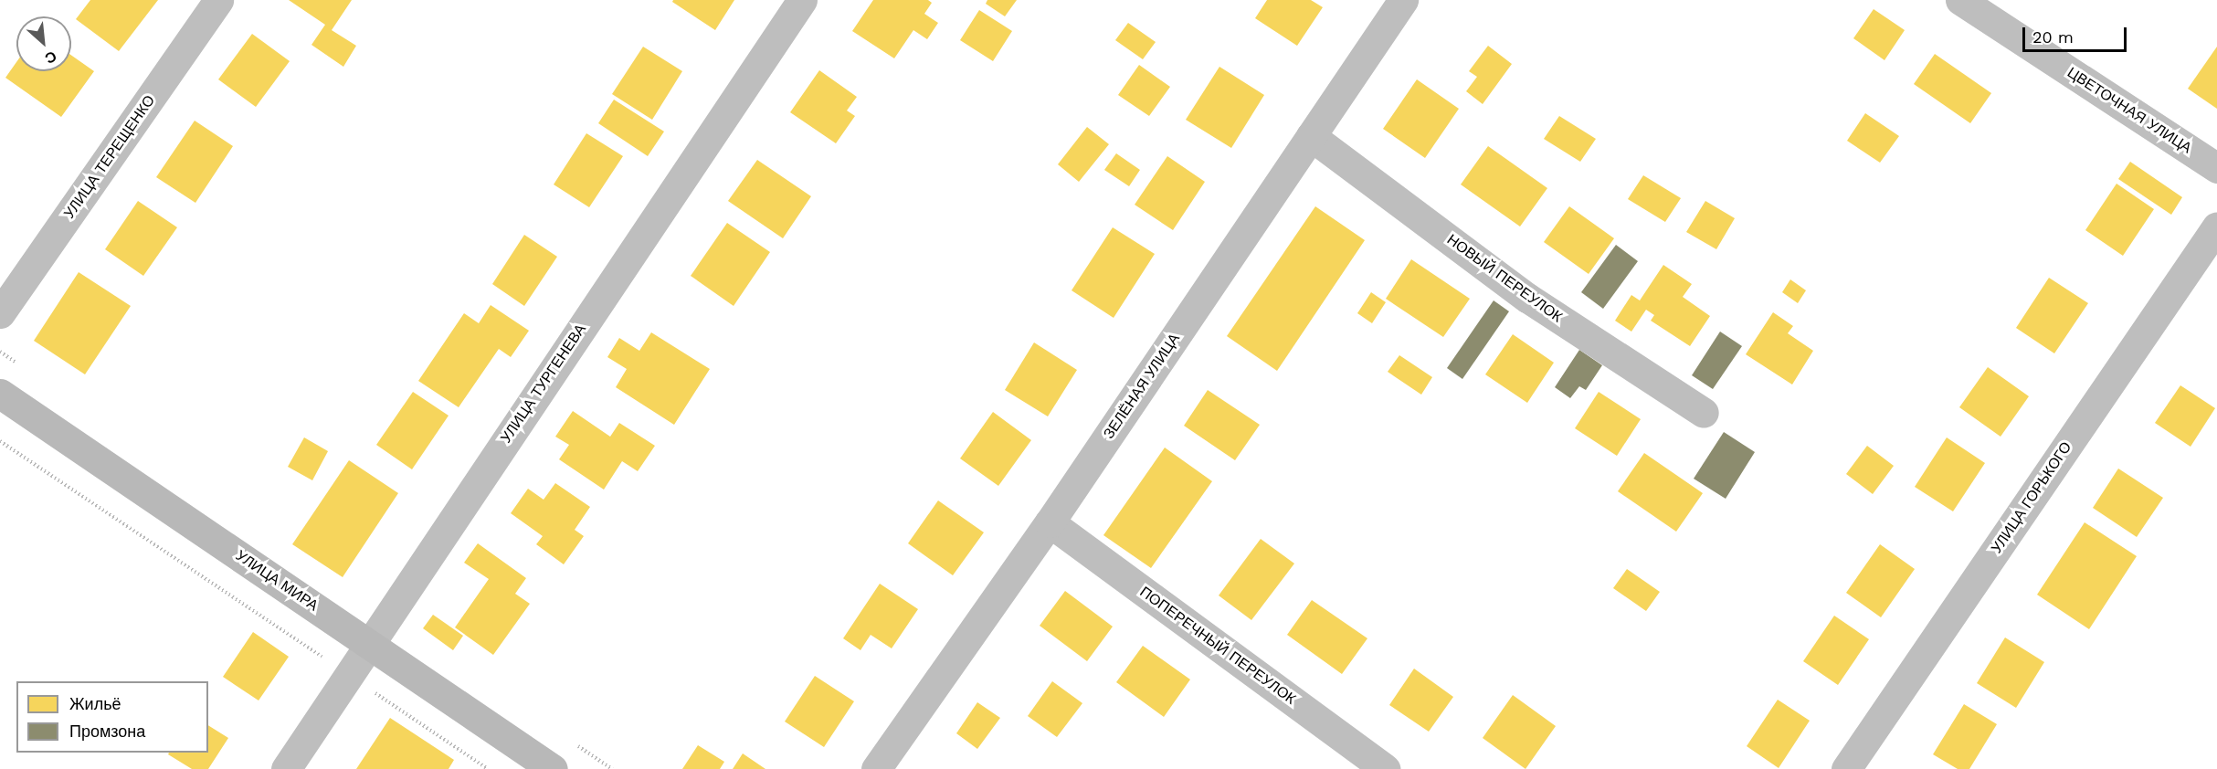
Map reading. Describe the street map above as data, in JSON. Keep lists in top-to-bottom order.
{
  "streets": {
    "main road": ["УЛИЦА МИРА"],
    "street": [
      "ЦВЕТОЧНАЯ УЛИЦА",
      "УЛИЦА ТЕРЕЩЕНКО",
      "НОВЫЙ ПЕРЕУЛОК",
      "УЛИЦА ТУРГЕНЕВА",
      "ЗЕЛЁНАЯ УЛИЦА",
      "УЛИЦА ГОРЬКОГО",
      "ПОПЕРЕЧНЫЙ ПЕРЕУЛОК"
    ]
  },
  "crossings": [
    ["НОВЫЙ ПЕРЕУЛОК", "ЗЕЛЁНАЯ УЛИЦА"],
    ["УЛИЦА ТУРГЕНЕВА", "УЛИЦА МИРА"],
    ["ЗЕЛЁНАЯ УЛИЦА", "ПОПЕРЕЧНЫЙ ПЕРЕУЛОК"]
  ],
  "legend": ["Жильё", "Промзона"],
  "scale_bar": "20 m",
  "north": "bottom right"
}
